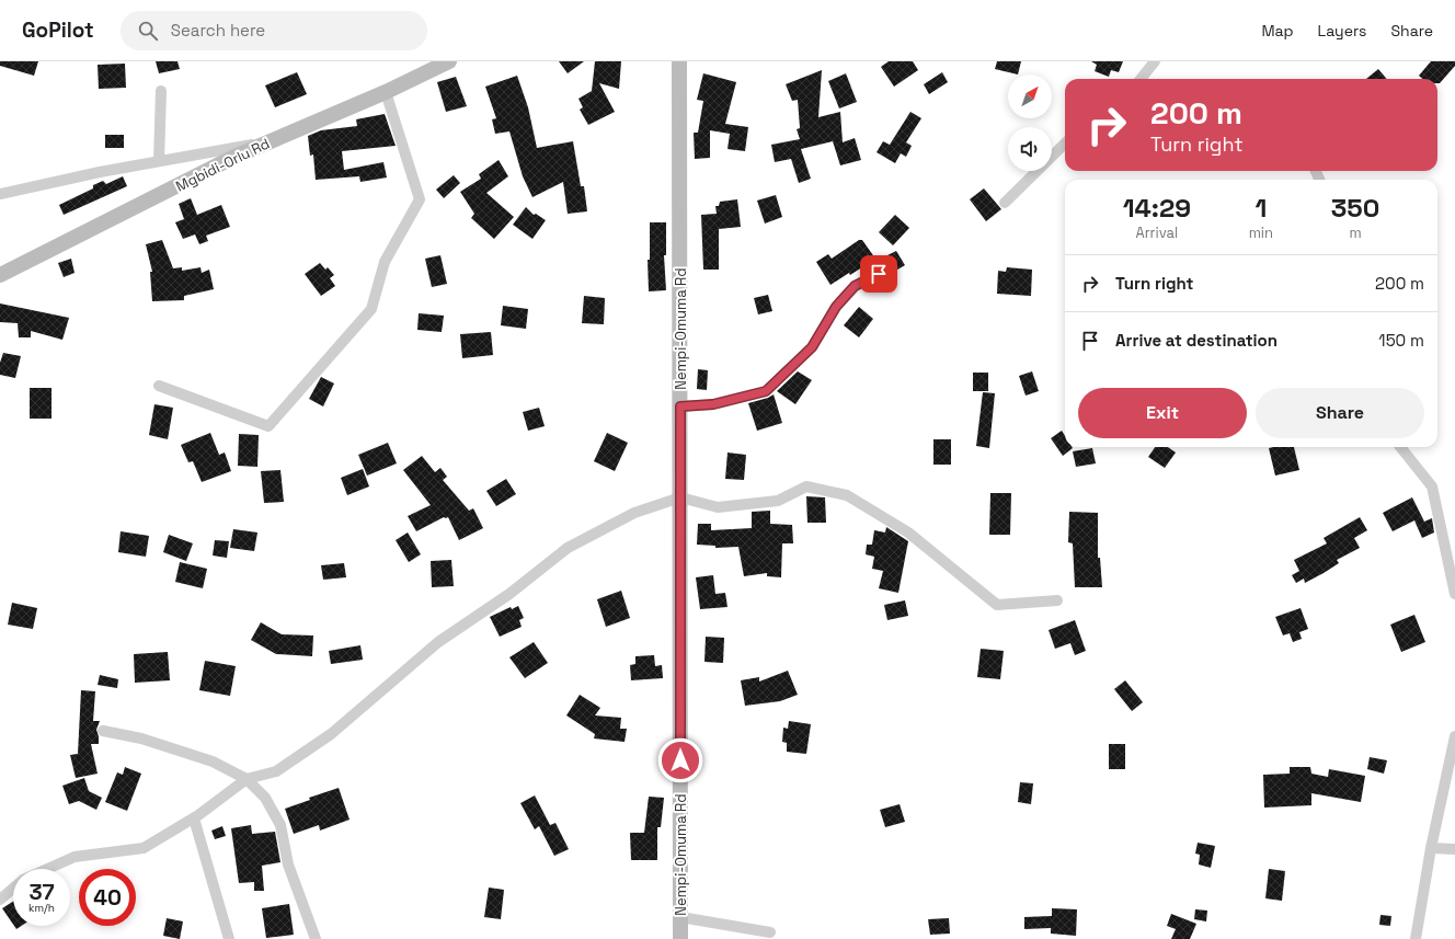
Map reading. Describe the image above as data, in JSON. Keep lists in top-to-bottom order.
{
  "streets": {
    "street": ["Mgbidi-Orlu Rd", "Nempi-Omuma Rd"]
  },
  "north": "top right",
  "page": {
    "header": "GoPilot",
    "search": "Search here",
    "nav": ["Map", "Layers", "Share"],
    "turn": ["200 m", "Turn right"],
    "eta": [
      "14:29",
      "Arrival",
      "1",
      "min",
      "350",
      "m"
    ],
    "list": [
      {
        "name": "Turn right",
        "value": "200 m"
      },
      {
        "name": "Arrive at destination",
        "value": "150 m"
      }
    ],
    "buttons": ["Exit", "Share"],
    "speed": "37 km/h",
    "limit": "40"
  }
}
